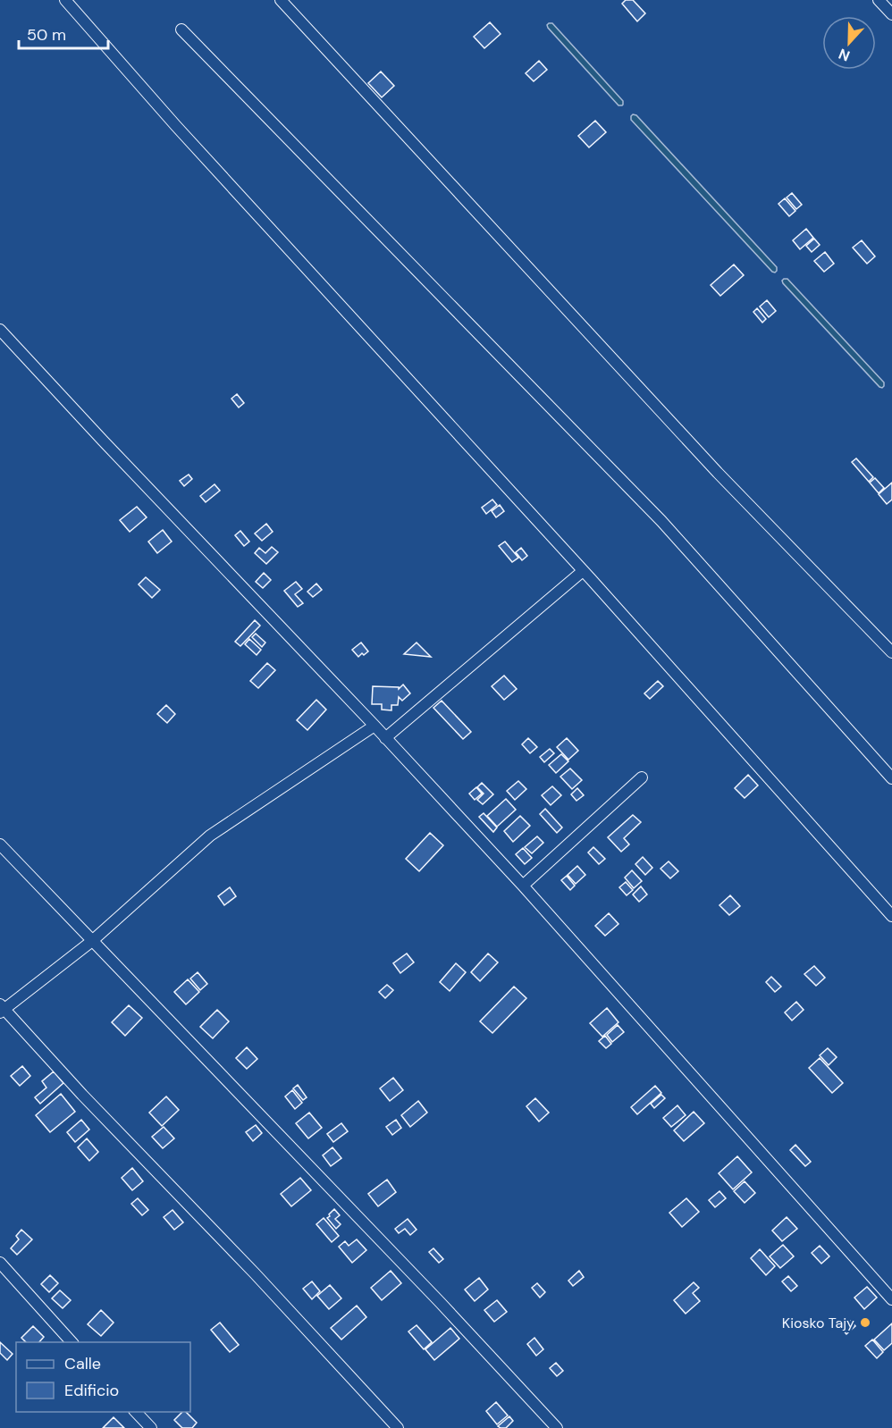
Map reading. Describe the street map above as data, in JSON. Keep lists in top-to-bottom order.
{
  "places": ["Kiosko Tajy"],
  "legend": ["Calle", "Edificio"],
  "scale_bar": "50 m",
  "north": "bottom"
}
